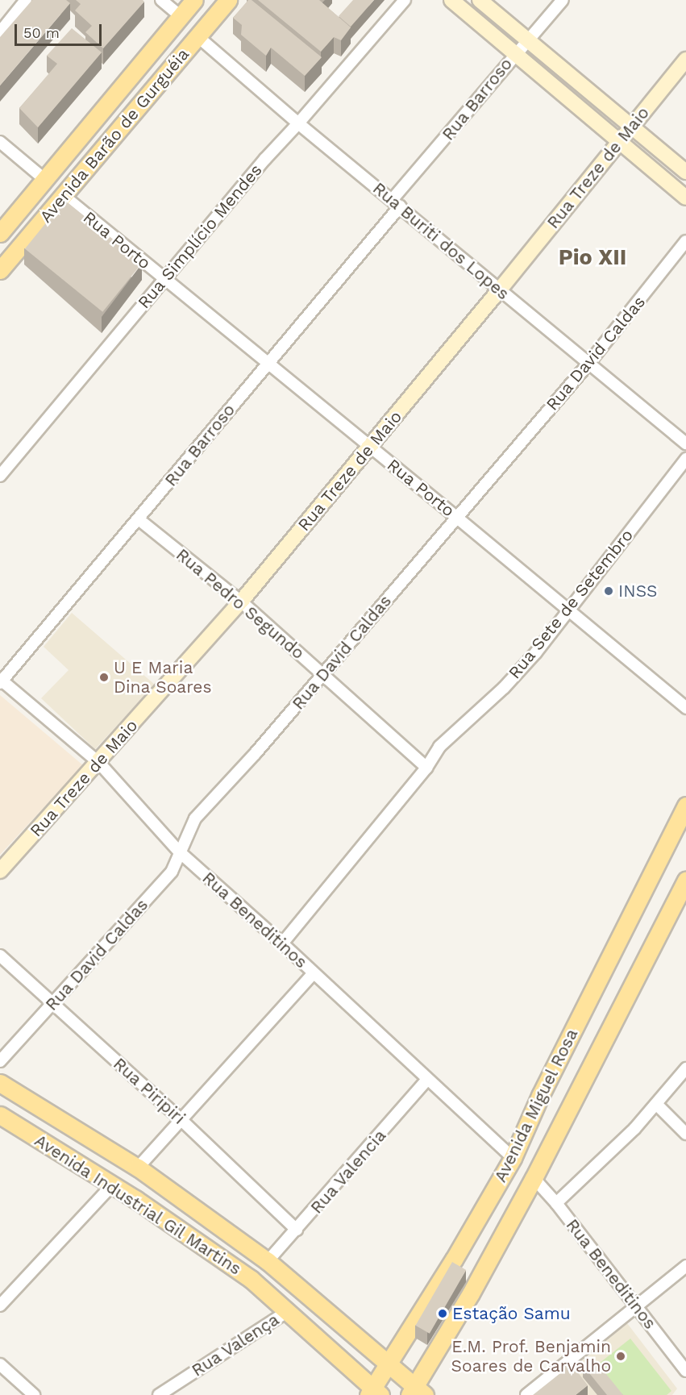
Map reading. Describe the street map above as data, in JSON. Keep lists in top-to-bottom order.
{
  "streets": {
    "main road": ["Avenida Barão de Gurguéia", "Avenida Miguel Rosa", "Avenida Industrial Gil Martins"],
    "street": [
      "Rua Barroso",
      "Rua Treze de Maio",
      "Rua Simplício Mendes",
      "Rua Porto",
      "Rua Buriti dos Lopes",
      "Rua David Caldas",
      "Rua Pedro Segundo",
      "Rua Sete de Setembro",
      "Rua Beneditinos",
      "Rua Piripiri",
      "Rua Valencia",
      "Rua Valença"
    ]
  },
  "crossings": [
    ["Rua Barroso", "Rua Porto"],
    ["Rua Barroso", "Rua Buriti dos Lopes"],
    ["Rua Barroso", "Rua Pedro Segundo"],
    ["Rua Barroso", "Rua Beneditinos"],
    ["Avenida Barão de Gurguéia", "Rua Porto"],
    ["Avenida Barão de Gurguéia", "Rua Buriti dos Lopes"],
    ["Rua Treze de Maio", "Rua Porto"],
    ["Rua Treze de Maio", "Rua Buriti dos Lopes"],
    ["Rua Treze de Maio", "Rua Pedro Segundo"],
    ["Rua Treze de Maio", "Rua Beneditinos"],
    ["Rua Simplício Mendes", "Rua Porto"],
    ["Rua Simplício Mendes", "Rua Buriti dos Lopes"],
    ["Rua Porto", "Rua David Caldas"],
    ["Rua Porto", "Rua Sete de Setembro"],
    ["Rua Buriti dos Lopes", "Rua David Caldas"],
    ["Rua David Caldas", "Rua Pedro Segundo"],
    ["Rua David Caldas", "Rua Beneditinos"],
    ["Rua David Caldas", "Rua Piripiri"],
    ["Rua Pedro Segundo", "Rua Sete de Setembro"],
    ["Rua Sete de Setembro", "Rua Beneditinos"],
    ["Rua Beneditinos", "Avenida Miguel Rosa"],
    ["Rua Beneditinos", "Rua Valencia"],
    ["Rua Piripiri", "Rua Valencia"],
    ["Avenida Miguel Rosa", "Avenida Industrial Gil Martins"],
    ["Rua Valencia", "Avenida Industrial Gil Martins"],
    ["Avenida Industrial Gil Martins", "Rua Valença"]
  ],
  "districts": ["Pio XII"],
  "places": [
    "INSS",
    "U E Maria Dina Soares",
    "Estação Samu",
    "E.M. Prof. Benjamin Soares de Carvalho"
  ],
  "scale_bar": "50 m"
}
